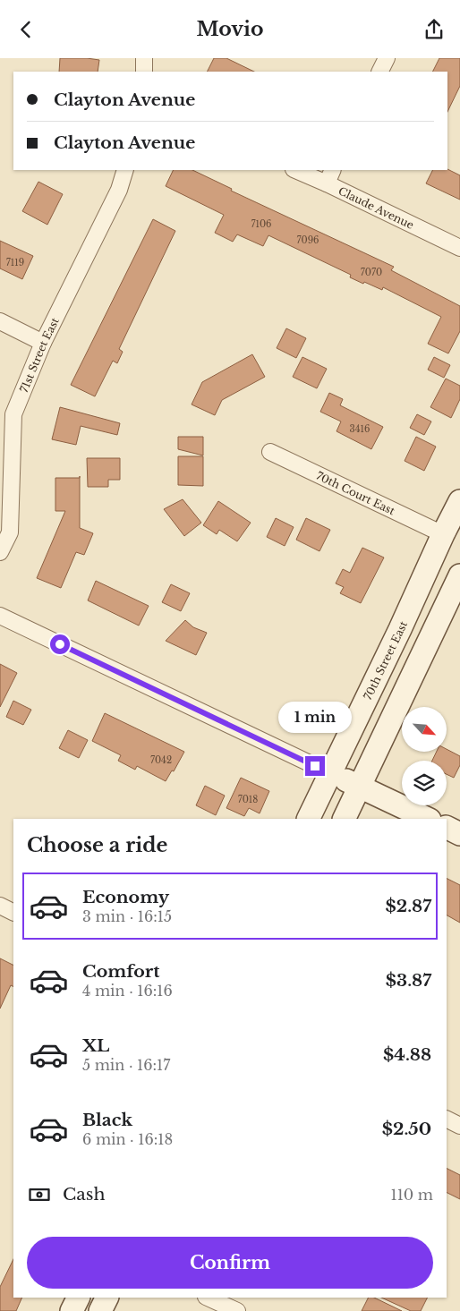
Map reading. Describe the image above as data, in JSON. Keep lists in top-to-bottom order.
{
  "streets": {
    "main road": ["70th Street East"],
    "street": ["Claude Avenue", "71st Street East", "70th Court East"]
  },
  "crossings": [
    ["70th Court East", "70th Street East"]
  ],
  "house_numbers": [
    "7106",
    "7096",
    "7119",
    "7070",
    "3416",
    "7042",
    "7018"
  ],
  "north": "bottom right",
  "page": {
    "header": "Movio",
    "banner": ["Clayton Avenue", "Clayton Avenue"],
    "bubble": "1 min",
    "heading": "Choose a ride",
    "list": [
      {
        "name": "Economy",
        "note": "3 min · 16:15",
        "value": "$2.87"
      },
      {
        "name": "Comfort",
        "note": "4 min · 16:16",
        "value": "$3.87"
      },
      {
        "name": "XL",
        "note": "5 min · 16:17",
        "value": "$4.88"
      },
      {
        "name": "Black",
        "note": "6 min · 16:18",
        "value": "$2.50"
      }
    ],
    "pay": ["Cash", "110 m"],
    "buttons": "Confirm"
  }
}
